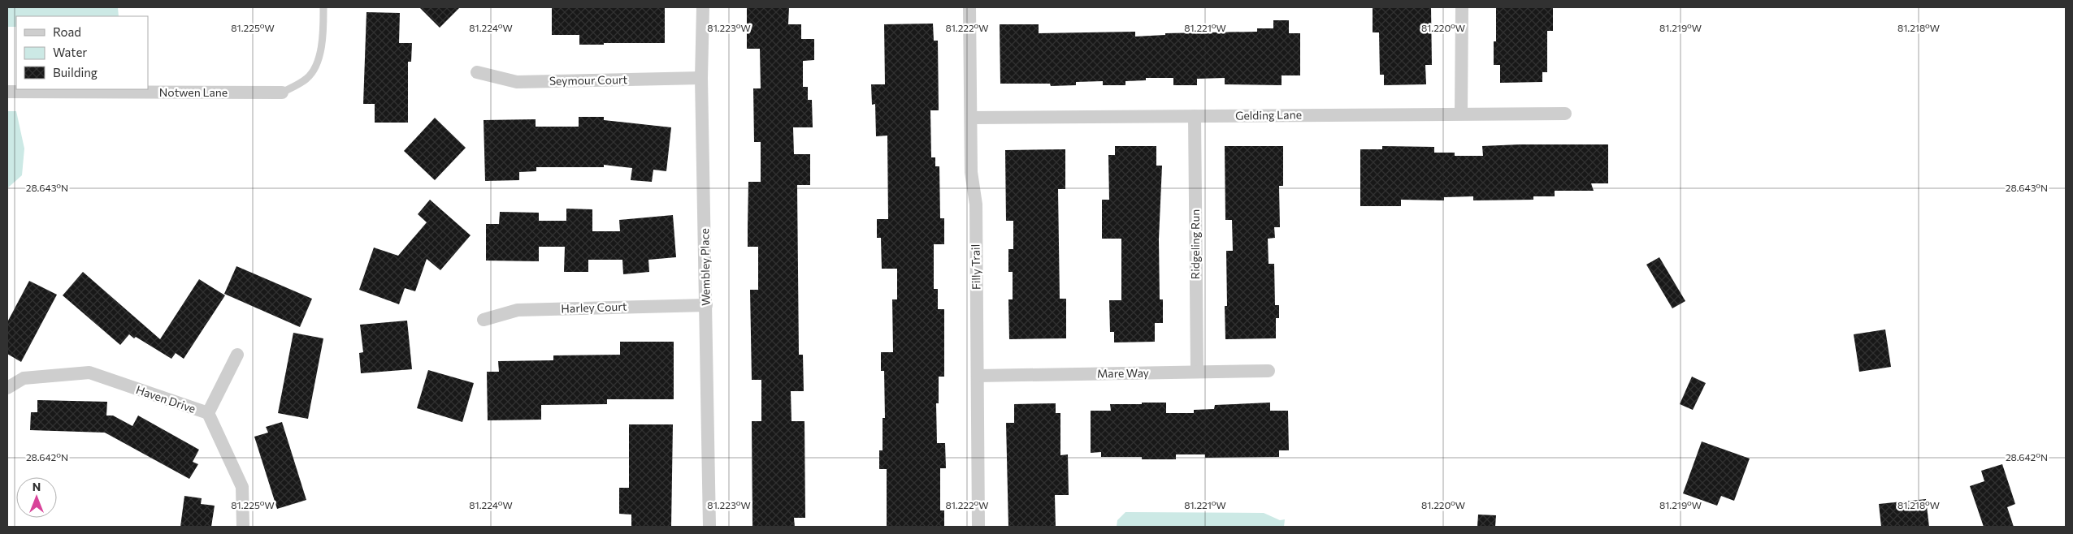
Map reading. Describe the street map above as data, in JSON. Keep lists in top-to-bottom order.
{
  "streets": {
    "street": [
      "Seymour Court",
      "Notwen Lane",
      "Gelding Lane",
      "Ridgeling Run",
      "Wembley Place",
      "Filly Trail",
      "Harley Court",
      "Mare Way",
      "Haven Drive"
    ]
  },
  "crossings": [
    ["Seymour Court", "Wembley Place"],
    ["Gelding Lane", "Ridgeling Run"],
    ["Gelding Lane", "Filly Trail"],
    ["Ridgeling Run", "Mare Way"],
    ["Wembley Place", "Harley Court"],
    ["Filly Trail", "Mare Way"]
  ],
  "legend": ["Road", "Water", "Building"],
  "north": "top",
  "coordinates": [
    "81.225°W",
    "81.224°W",
    "81.223°W",
    "81.222°W",
    "81.221°W",
    "81.220°W",
    "81.219°W",
    "81.218°W",
    "28.643°N",
    "28.642°N"
  ]
}
